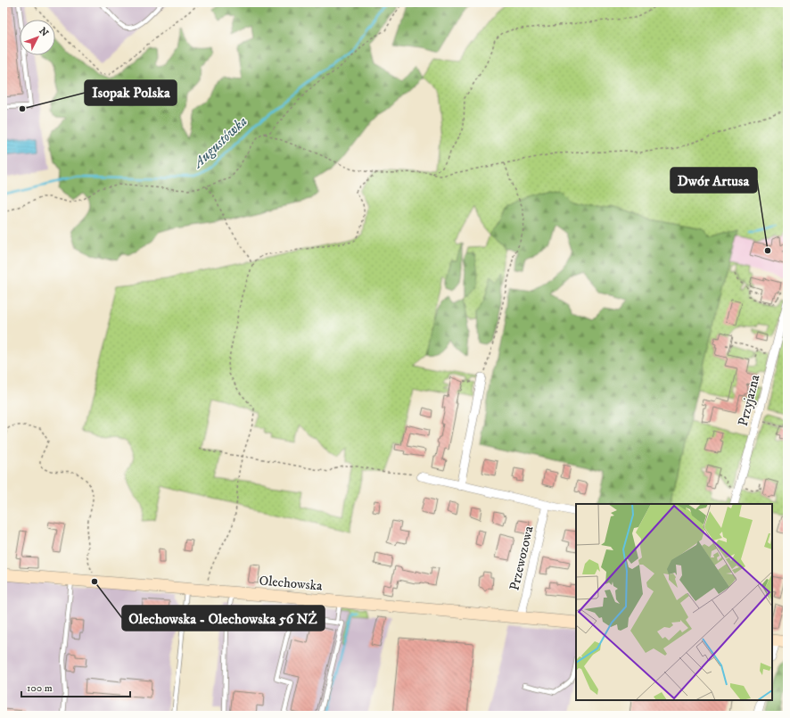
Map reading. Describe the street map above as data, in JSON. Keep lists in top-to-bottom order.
{
  "streets": {
    "street": ["Przyjazna", "Przewozowa", "Olechowska"]
  },
  "crossings": [
    ["Przewozowa", "Olechowska"]
  ],
  "water": ["Augustówka"],
  "places": ["Isopak Polska", "Dwór Artusa", "Olechowska - Olechowska 56 NŻ"],
  "scale_bar": "100 m",
  "north": "top right"
}
